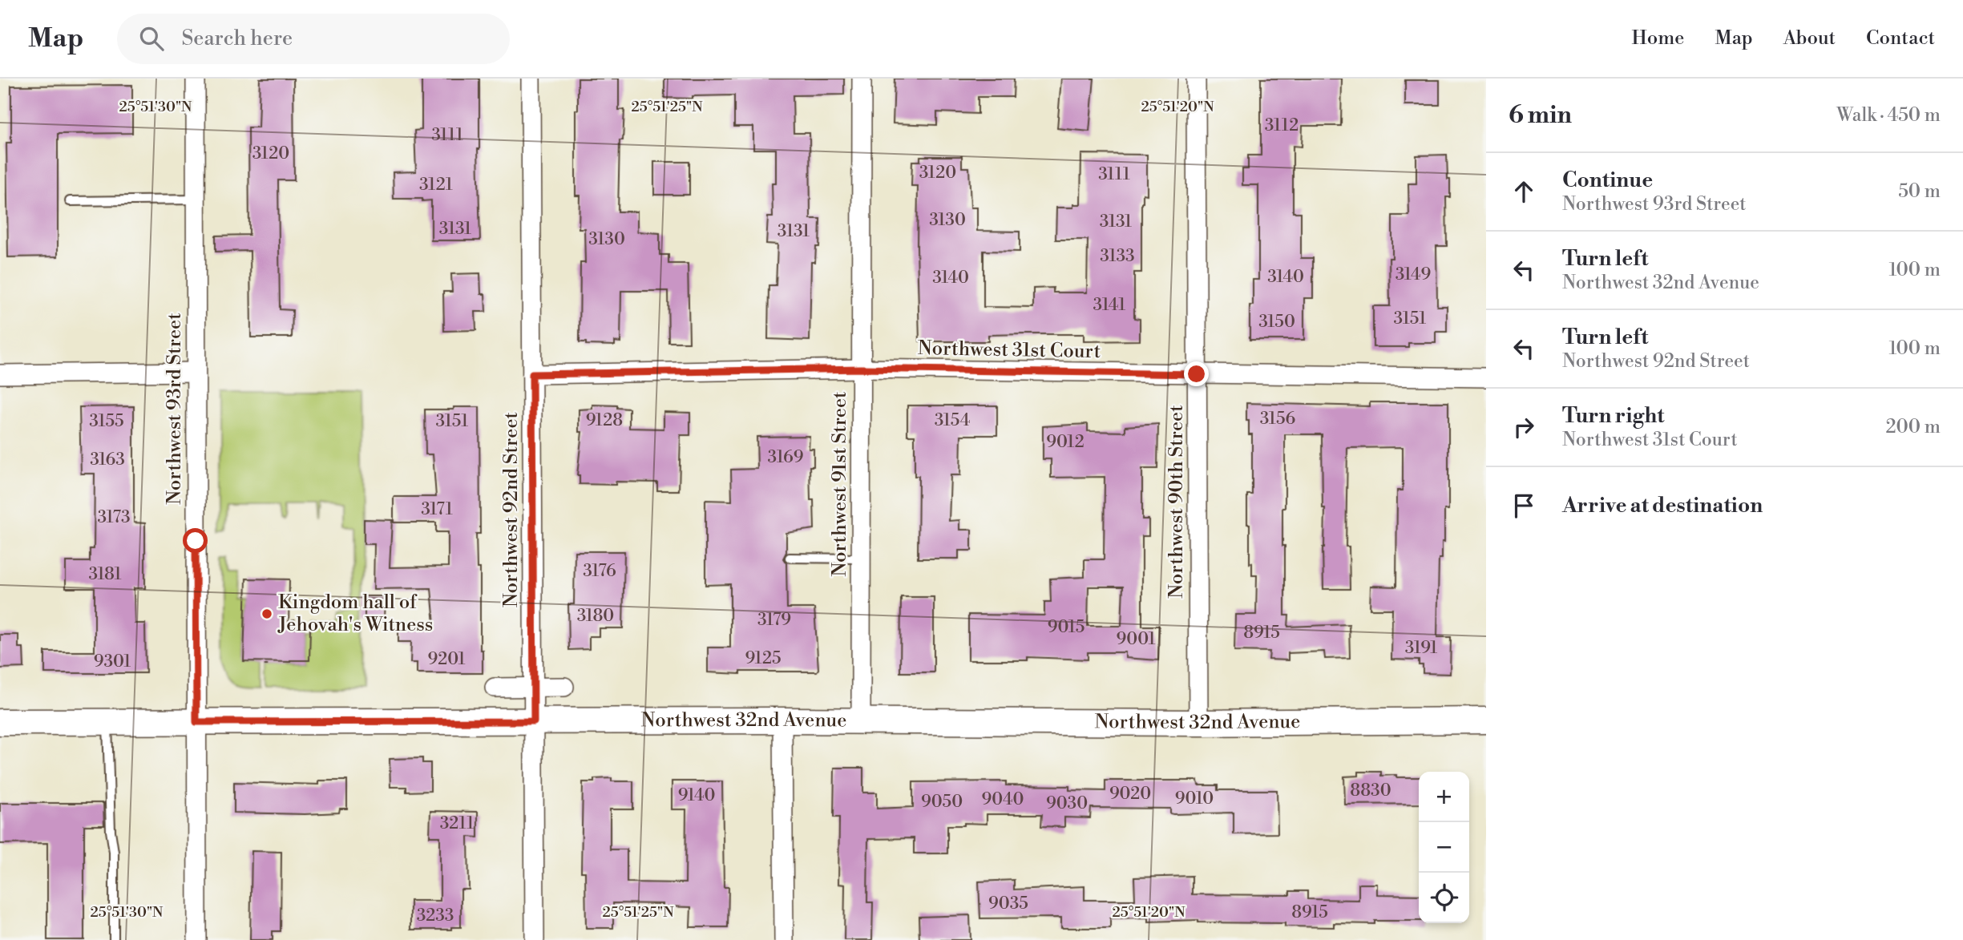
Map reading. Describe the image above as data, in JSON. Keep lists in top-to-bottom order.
{
  "streets": {
    "main road": ["Northwest 32nd Avenue"],
    "street": [
      "Northwest 31st Court",
      "Northwest 93rd Street",
      "Northwest 91st Street",
      "Northwest 90th Street",
      "Northwest 92nd Street"
    ]
  },
  "crossings": [
    ["Northwest 31st Court", "Northwest 91st Street"],
    ["Northwest 31st Court", "Northwest 90th Street"],
    ["Northwest 31st Court", "Northwest 92nd Street"],
    ["Northwest 93rd Street", "Northwest 32nd Avenue"],
    ["Northwest 91st Street", "Northwest 32nd Avenue"],
    ["Northwest 90th Street", "Northwest 32nd Avenue"],
    ["Northwest 92nd Street", "Northwest 32nd Avenue"]
  ],
  "places": ["Kingdom hall of Jehovah's Witness"],
  "house_numbers": [
    "3112",
    "3111",
    "3120",
    "3120",
    "3111",
    "3121",
    "3130",
    "3131",
    "3131",
    "3131",
    "3130",
    "3133",
    "3149",
    "3140",
    "3140",
    "3141",
    "3151",
    "3150",
    "3156",
    "9128",
    "3154",
    "3155",
    "3151",
    "9012",
    "3169",
    "3163",
    "3171",
    "3173",
    "3176",
    "3181",
    "3180",
    "3179",
    "9015",
    "8915",
    "9001",
    "3191",
    "9125",
    "9201",
    "9301",
    "8830",
    "9020",
    "9140",
    "9010",
    "9040",
    "9050",
    "9030",
    "3211",
    "9035",
    "8915",
    "3233"
  ],
  "page": {
    "header": "Map",
    "search": "Search here",
    "nav": [
      "Home",
      "Map",
      "About",
      "Contact"
    ],
    "heading": ["6 min", "Walk · 450 m"],
    "list": [
      ["Continue", "Northwest 93rd Street", "50 m"],
      ["Turn left", "Northwest 32nd Avenue", "100 m"],
      ["Turn left", "Northwest 92nd Street", "100 m"],
      ["Turn right", "Northwest 31st Court", "200 m"],
      "Arrive at destination"
    ],
    "map_buttons": ["+", "−"]
  },
  "coordinates": ["25°51'30\"N", "25°51'25\"N", "25°51'20\"N"]
}
